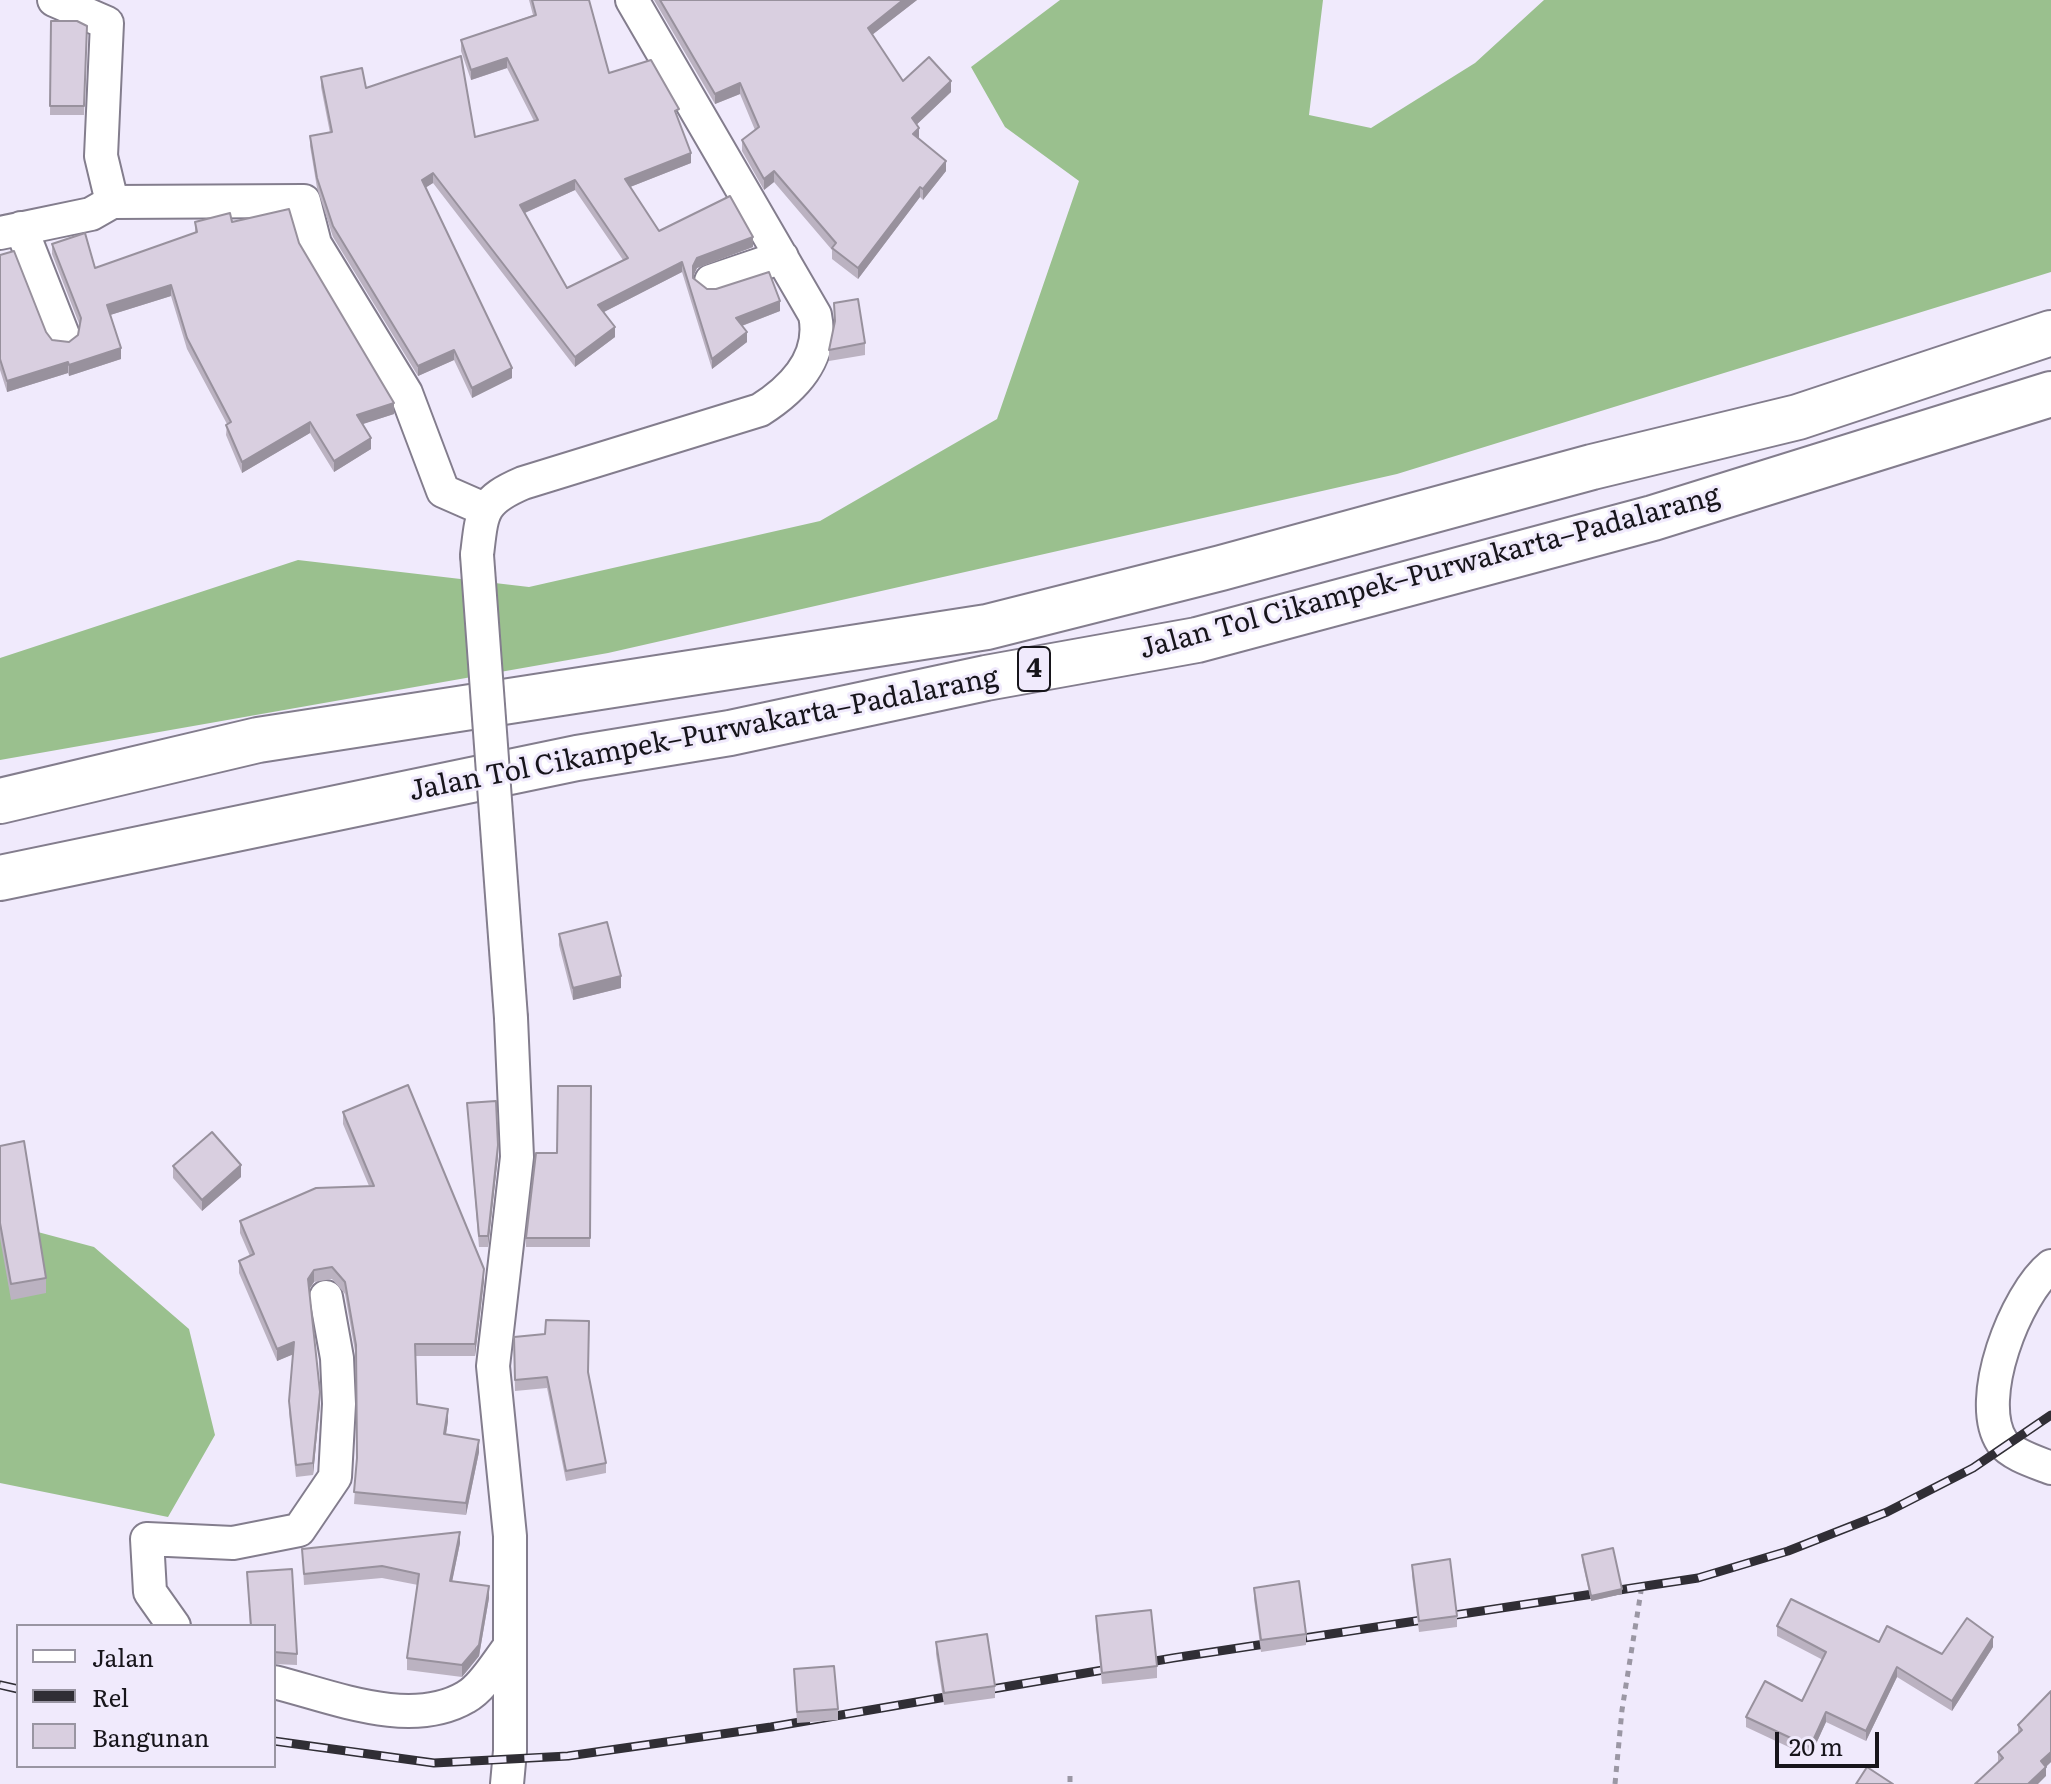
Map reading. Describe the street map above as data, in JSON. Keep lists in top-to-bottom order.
{
  "streets": {
    "highway": ["Jalan Tol Cikampek–Purwakarta–Padalarang", "4"]
  },
  "legend": ["Jalan", "Rel", "Bangunan"],
  "scale_bar": "20 m"
}
